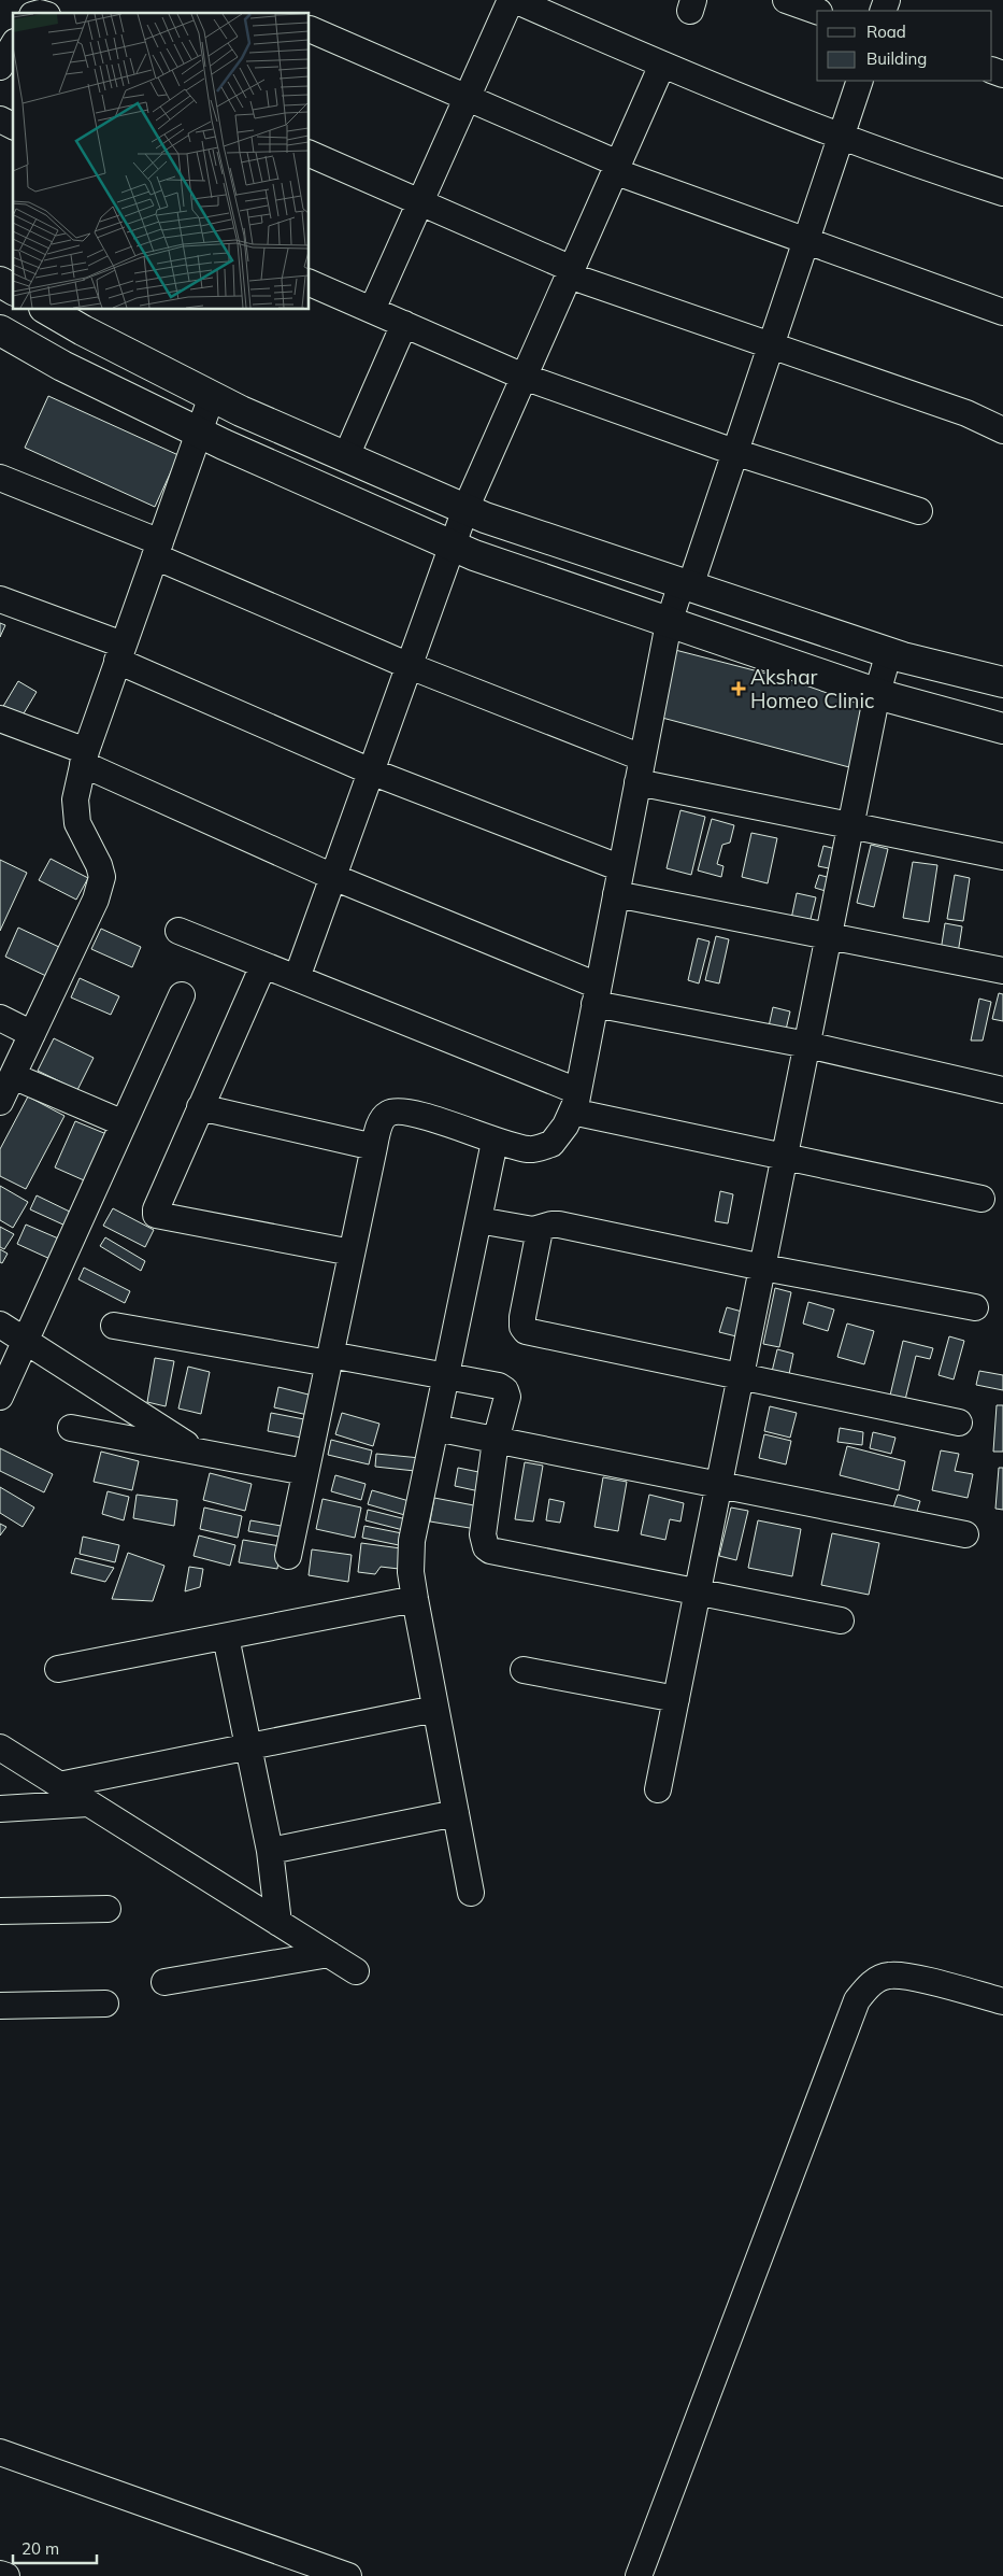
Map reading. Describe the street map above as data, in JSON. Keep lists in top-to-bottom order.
{
  "places": {
    "health": ["Akshar Homeo Clinic"]
  },
  "legend": ["Road", "Building"],
  "scale_bar": "20 m"
}
